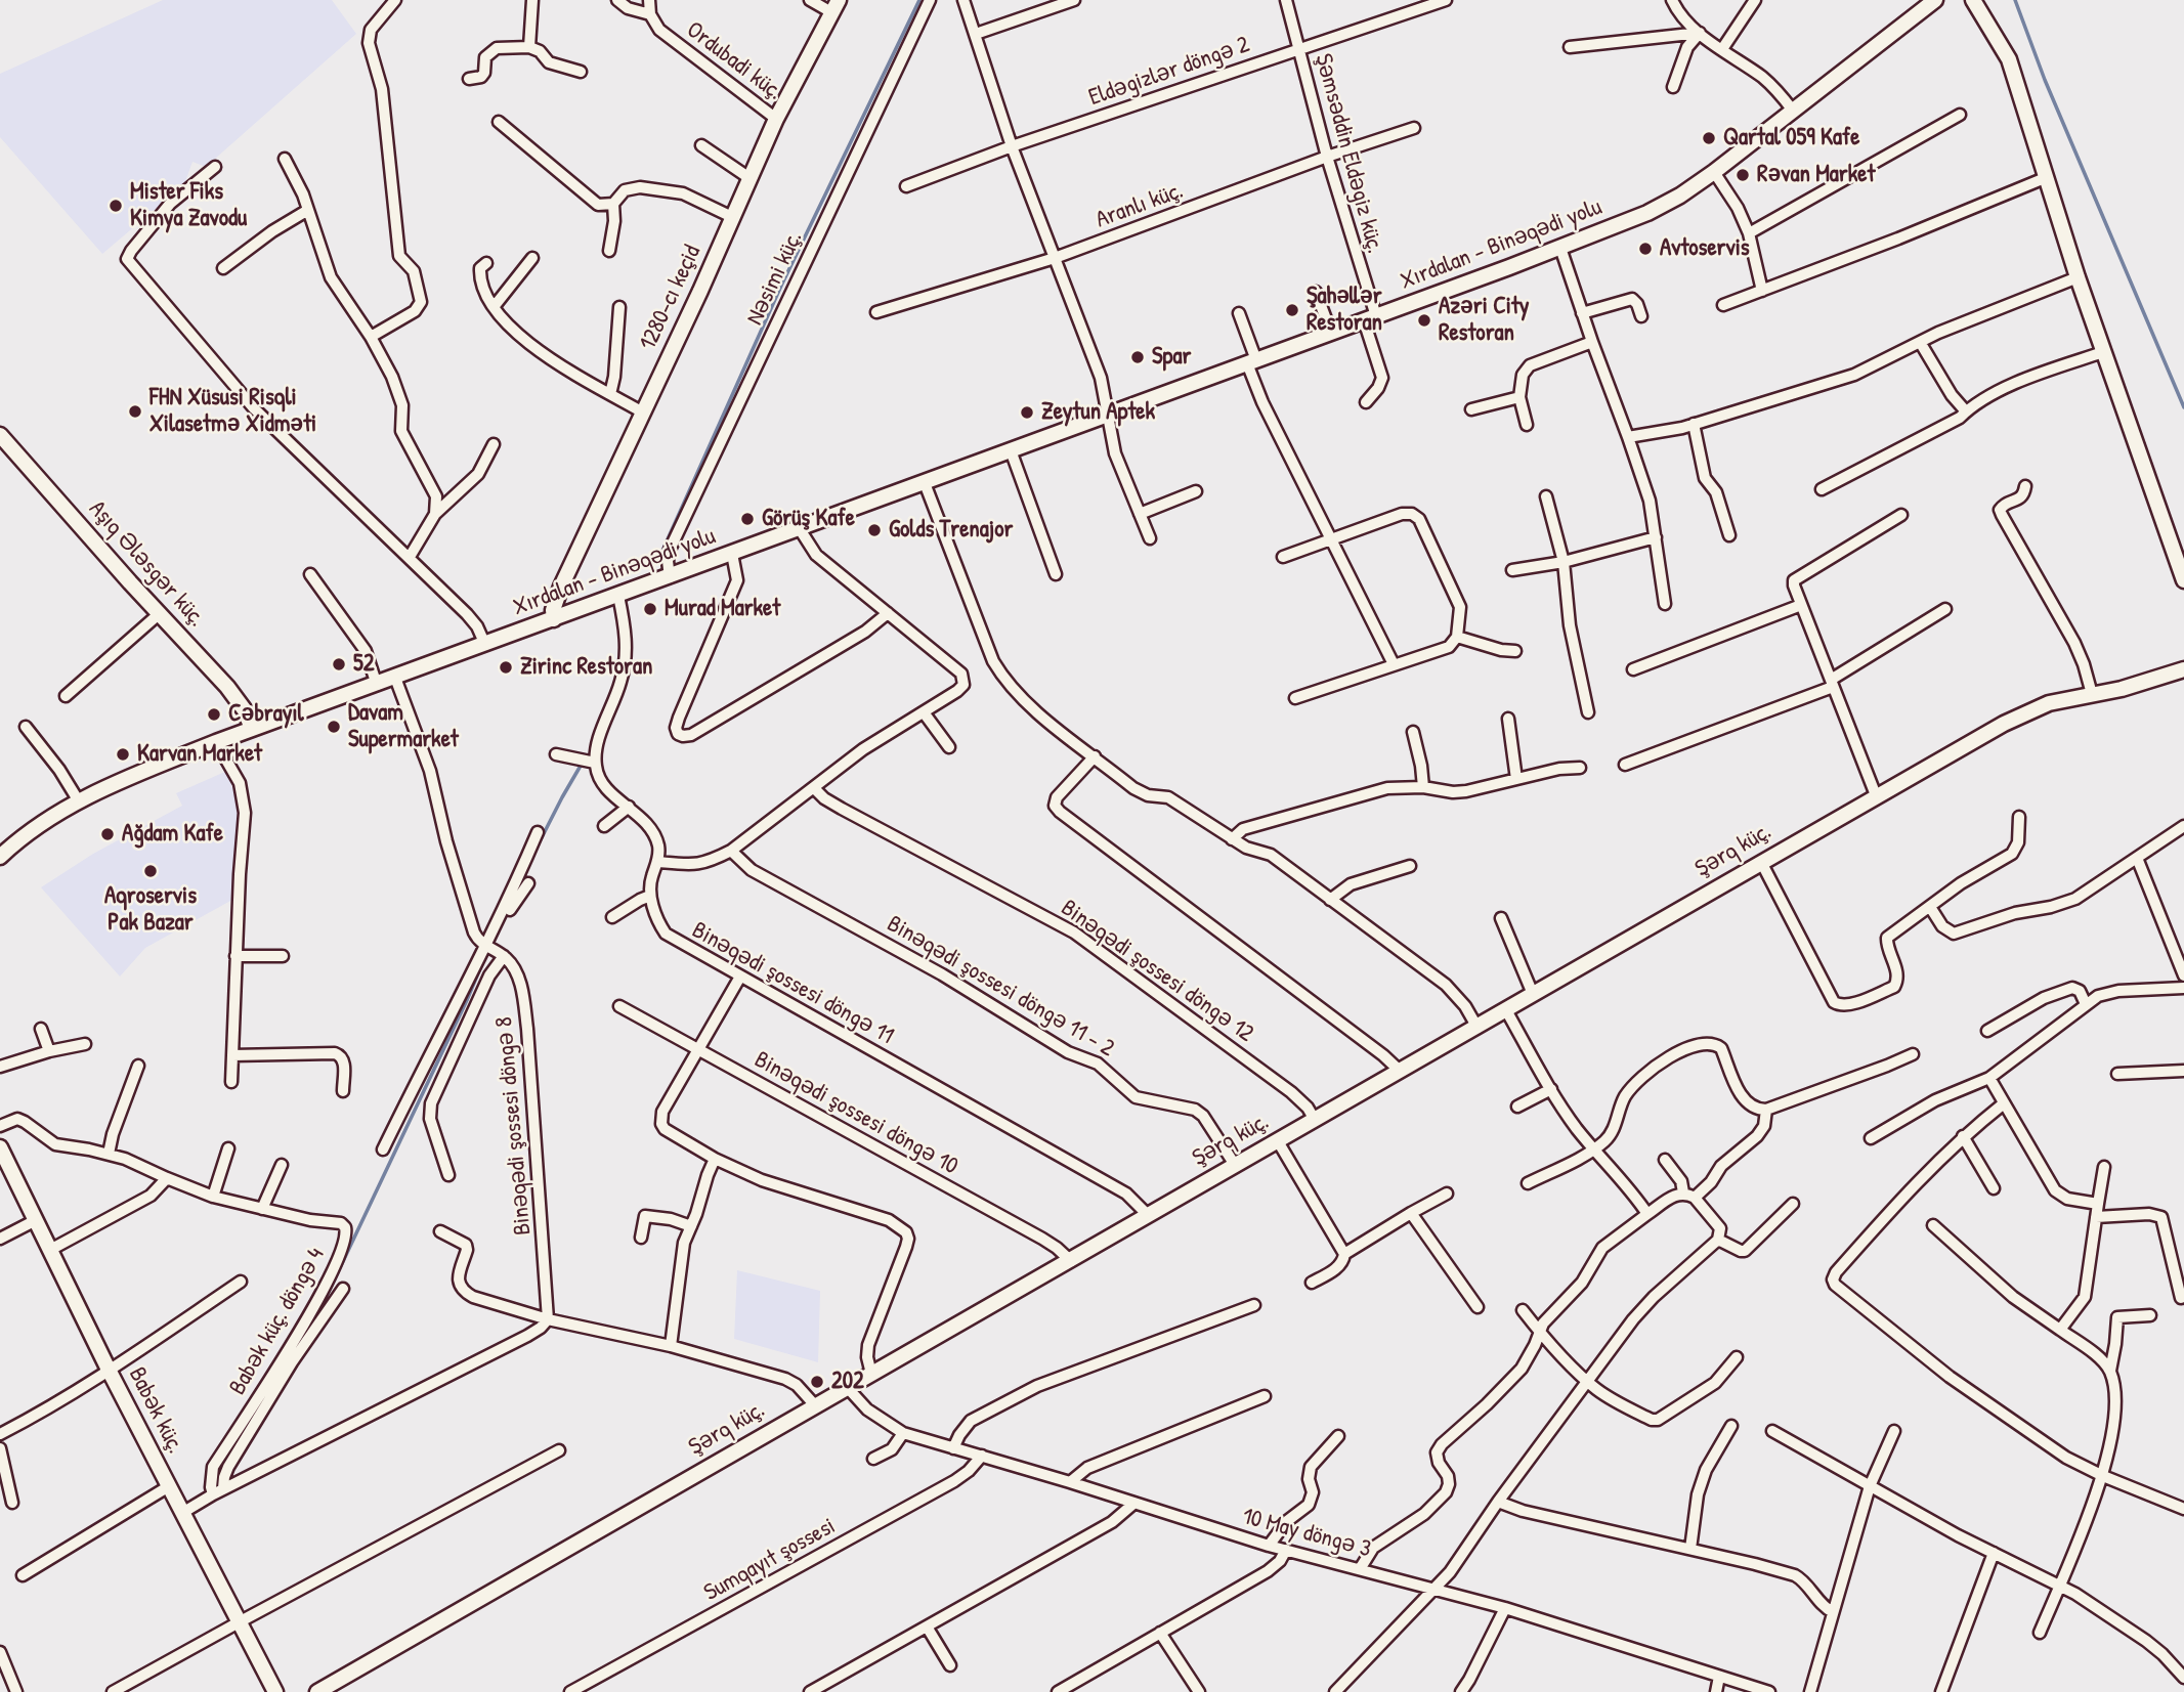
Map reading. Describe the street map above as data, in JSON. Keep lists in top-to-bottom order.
{
  "streets": {
    "street": [
      "Ordubadi küç.",
      "Eldəgizlər döngə 2",
      "Şəmsəddin Eldəgiz küç.",
      "Aranlı küç.",
      "Xırdalan - Binəqədi yolu",
      "Nəsimi küç.",
      "1280-cı keçid",
      "Aşıq Ələsgər küç.",
      "Şərq küç.",
      "Binəqədi şossesi döngə 12",
      "Binəqədi şossesi döngə 11",
      "Binəqədi şossesi döngə 11 - 2",
      "Binəqədi şossesi döngə 10",
      "Binəqədi şossesi döngə 8",
      "Babək küç. döngə 4",
      "Babək küç.",
      "10 May döngə 3",
      "Sumqayıt şossesi"
    ]
  },
  "crossings": [
    ["Ordubadi küç.", "1280-cı keçid"],
    ["Eldəgizlər döngə 2", "Şəmsəddin Eldəgiz küç."],
    ["Şəmsəddin Eldəgiz küç.", "Aranlı küç."],
    ["Şəmsəddin Eldəgiz küç.", "Xırdalan - Binəqədi yolu"],
    ["Xırdalan - Binəqədi yolu", "Nəsimi küç."],
    ["Xırdalan - Binəqədi yolu", "1280-cı keçid"],
    ["Xırdalan - Binəqədi yolu", "Aşıq Ələsgər küç."],
    ["Şərq küç.", "Binəqədi şossesi döngə 12"],
    ["Şərq küç.", "Binəqədi şossesi döngə 11"],
    ["Şərq küç.", "Binəqədi şossesi döngə 11 - 2"],
    ["Şərq küç.", "Binəqədi şossesi döngə 10"],
    ["Şərq küç.", "10 May döngə 3"],
    ["10 May döngə 3", "Sumqayıt şossesi"]
  ],
  "places": [
    "Qartal 059 Kafe",
    "Rəvan Market",
    "Mister Fiks Kimya Zavodu",
    "Avtoservis",
    "Şahəllər Restoran",
    "Azəri City Restoran",
    "Spar",
    "FHN Xüsusi Risqli Xilasetmə Xidməti",
    "Zeytun Aptek",
    "Görüş Kafe",
    "Golds Trenajor",
    "Murad Market",
    "52",
    "Zirinc Restoran",
    "Cəbrayıl",
    "Davam Supermarket",
    "Karvan Market",
    "Ağdam Kafe",
    "Aqroservis Pak Bazar",
    "202"
  ]
}
